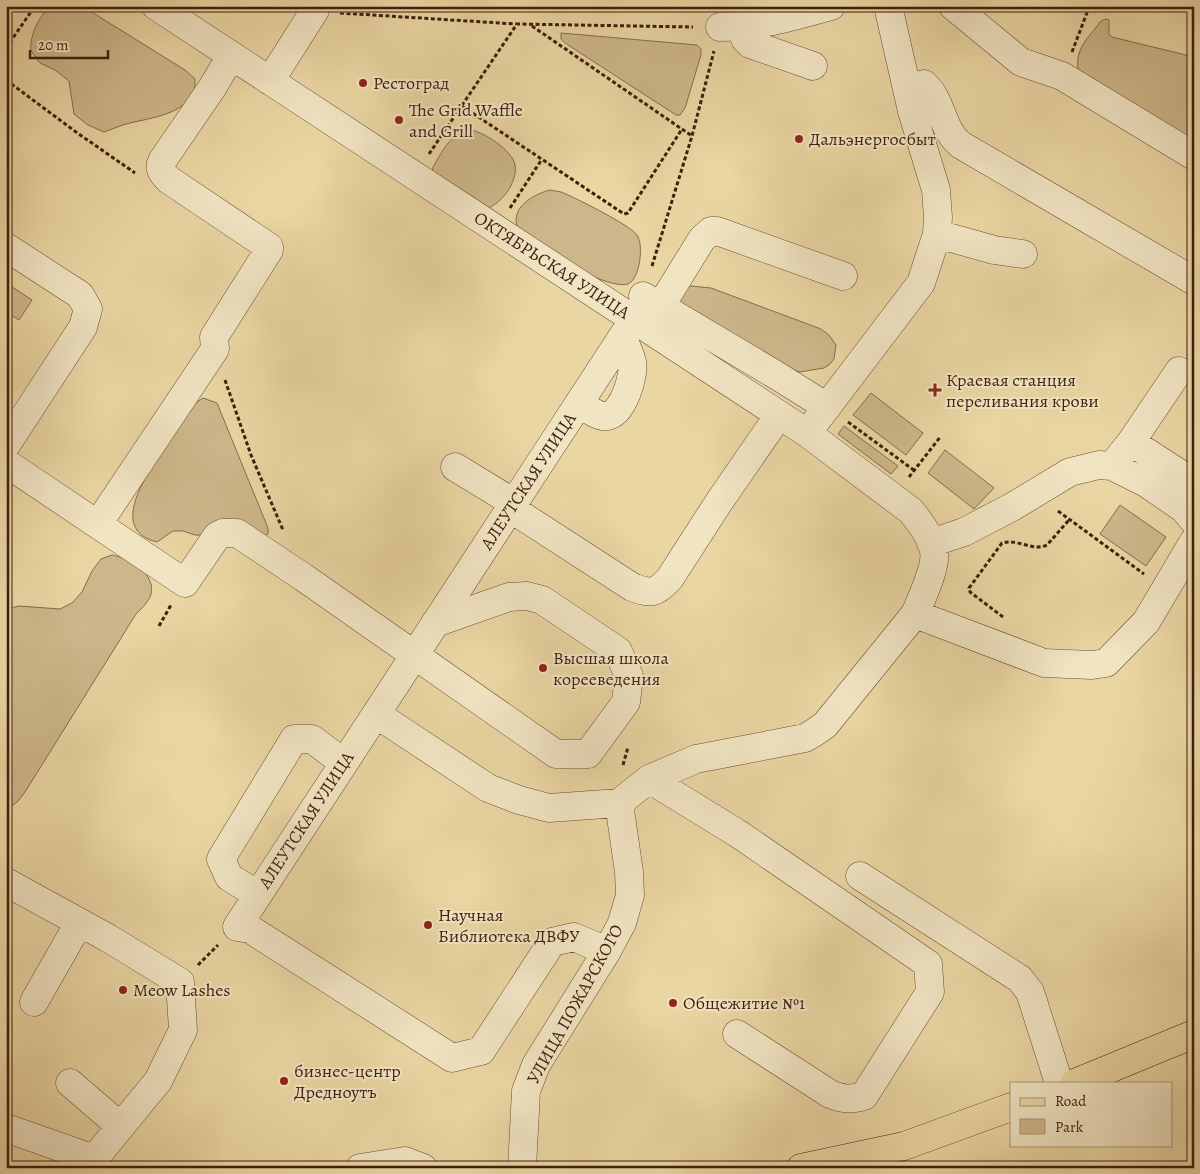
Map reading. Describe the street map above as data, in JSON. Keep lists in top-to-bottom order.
{
  "streets": {
    "street": ["ОКТЯБРЬСКАЯ УЛИЦА", "АЛЕУТСКАЯ УЛИЦА", "УЛИЦА ПОЖАРСКОГО"]
  },
  "crossings": [
    ["ОКТЯБРЬСКАЯ УЛИЦА", "АЛЕУТСКАЯ УЛИЦА"]
  ],
  "places": {
    "other": [
      "Рестоград",
      "The Grid Waffle and Grill",
      "Дальэнергосбыт",
      "Высшая школа корееведения",
      "Научная Библиотека ДВФУ",
      "Meow Lashes",
      "Общежитие №1",
      "бизнес-центр Дредноутъ"
    ],
    "health": ["Краевая станция переливания крови"]
  },
  "legend": ["Road", "Park"],
  "scale_bar": "20 m"
}
